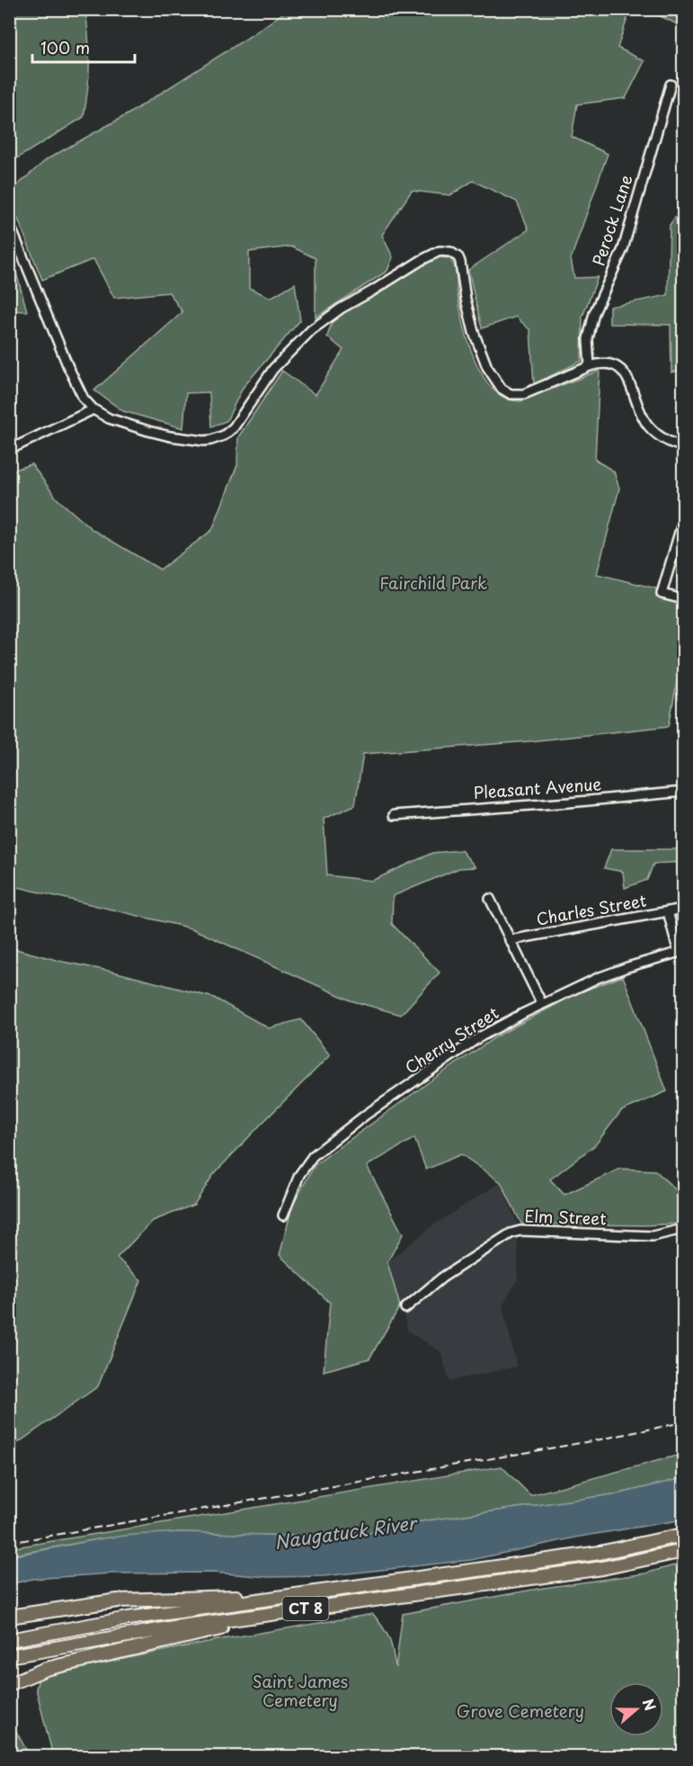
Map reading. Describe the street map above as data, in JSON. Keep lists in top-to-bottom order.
{
  "streets": {
    "highway": ["CT 8"],
    "street": [
      "Perock Lane",
      "Pleasant Avenue",
      "Charles Street",
      "Cherry Street",
      "Elm Street"
    ]
  },
  "crossings": [
    ["Charles Street", "Cherry Street"]
  ],
  "water": ["Naugatuck River"],
  "parks": ["Fairchild Park", "Saint James Cemetery", "Grove Cemetery"],
  "scale_bar": "100 m",
  "north": "right"
}
